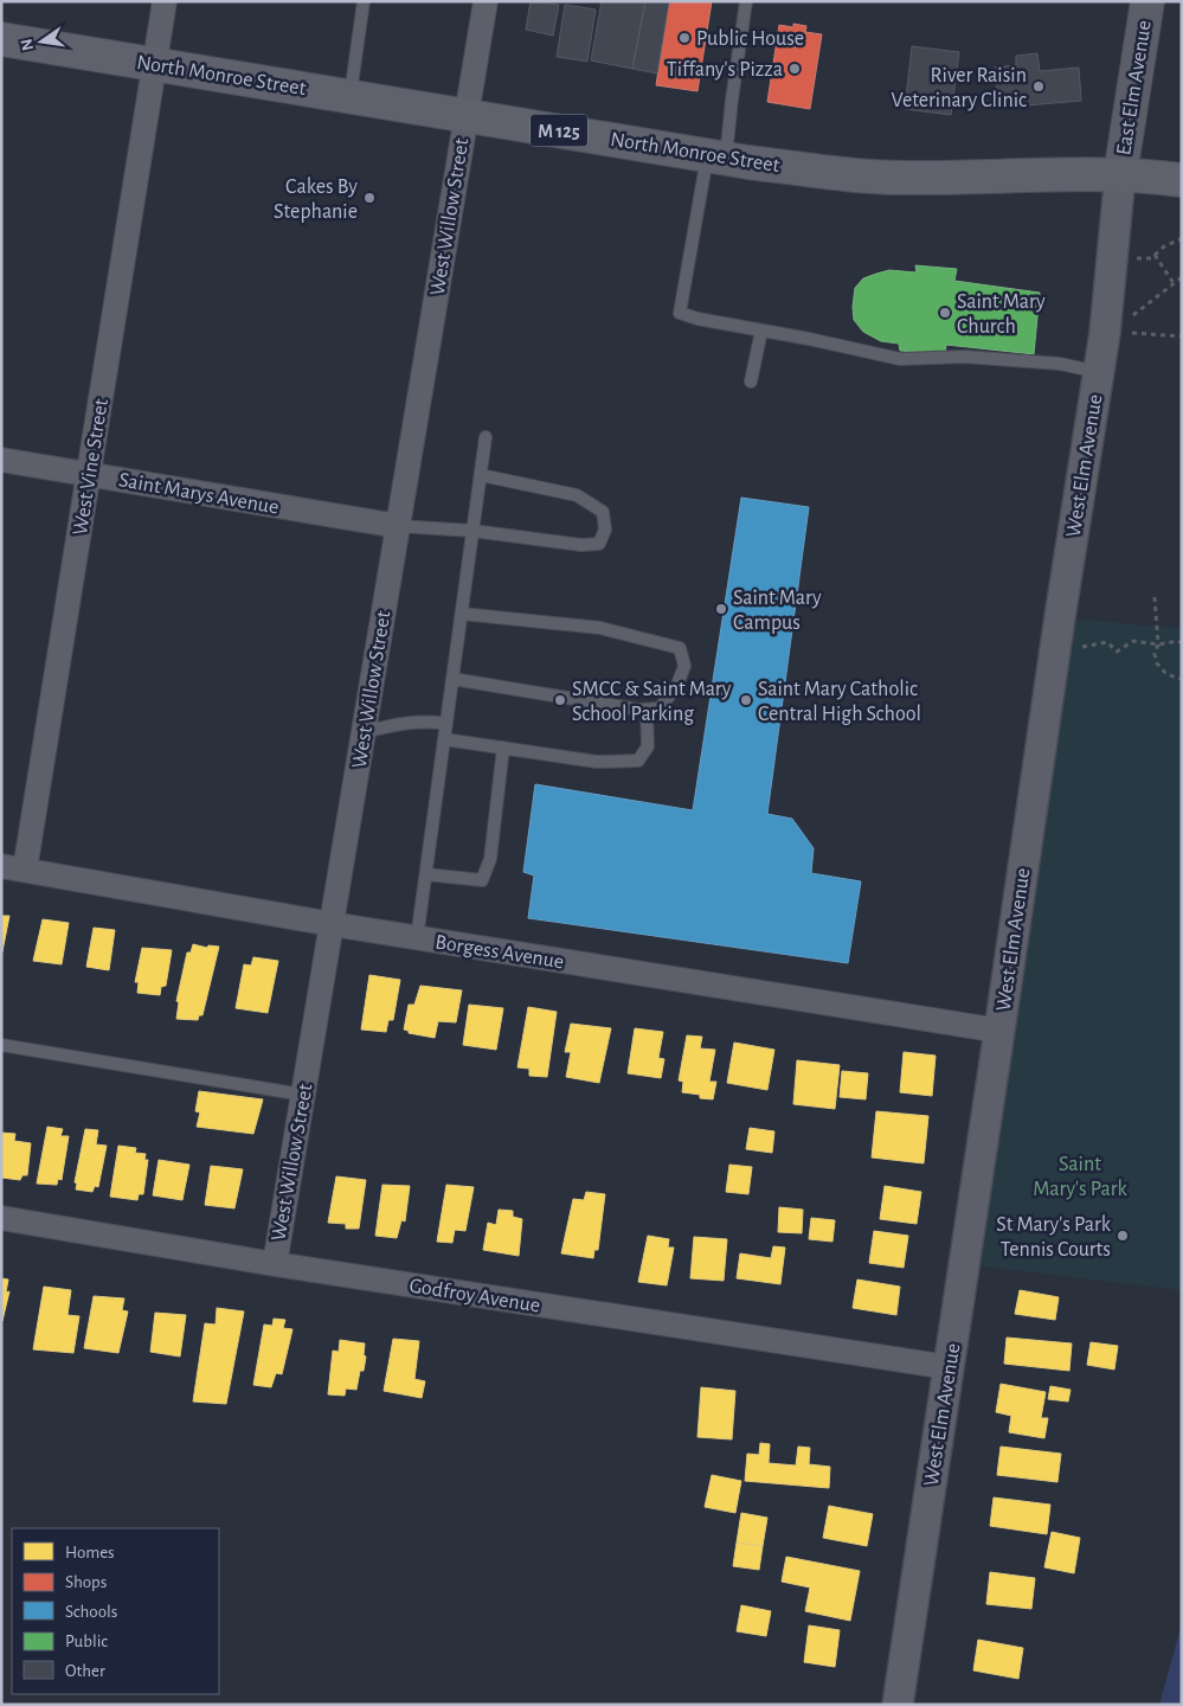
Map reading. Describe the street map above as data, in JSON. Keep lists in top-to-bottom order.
{
  "streets": {
    "main road": ["North Monroe Street", "East Elm Avenue", "M 125"],
    "street": [
      "West Willow Street",
      "West Elm Avenue",
      "West Vine Street",
      "Saint Marys Avenue",
      "Borgess Avenue",
      "Godfroy Avenue"
    ]
  },
  "crossings": [
    ["North Monroe Street", "East Elm Avenue"],
    ["North Monroe Street", "West Willow Street"],
    ["North Monroe Street", "West Elm Avenue"],
    ["North Monroe Street", "West Vine Street"],
    ["East Elm Avenue", "West Elm Avenue"],
    ["West Willow Street", "Saint Marys Avenue"],
    ["West Willow Street", "Borgess Avenue"],
    ["West Willow Street", "Godfroy Avenue"],
    ["West Elm Avenue", "Borgess Avenue"],
    ["West Elm Avenue", "Godfroy Avenue"],
    ["West Vine Street", "Saint Marys Avenue"],
    ["West Vine Street", "Borgess Avenue"]
  ],
  "parks": ["Saint Mary's Park"],
  "places": [
    "Public House",
    "Tiffany's Pizza",
    "River Raisin Veterinary Clinic",
    "Cakes By Stephanie",
    "Saint Mary Church",
    "Saint Mary Campus",
    "SMCC & Saint Mary School Parking",
    "Saint Mary Catholic Central High School",
    "St Mary's Park Tennis Courts"
  ],
  "legend": [
    "Homes",
    "Shops",
    "Schools",
    "Public",
    "Other"
  ],
  "north": "left"
}
